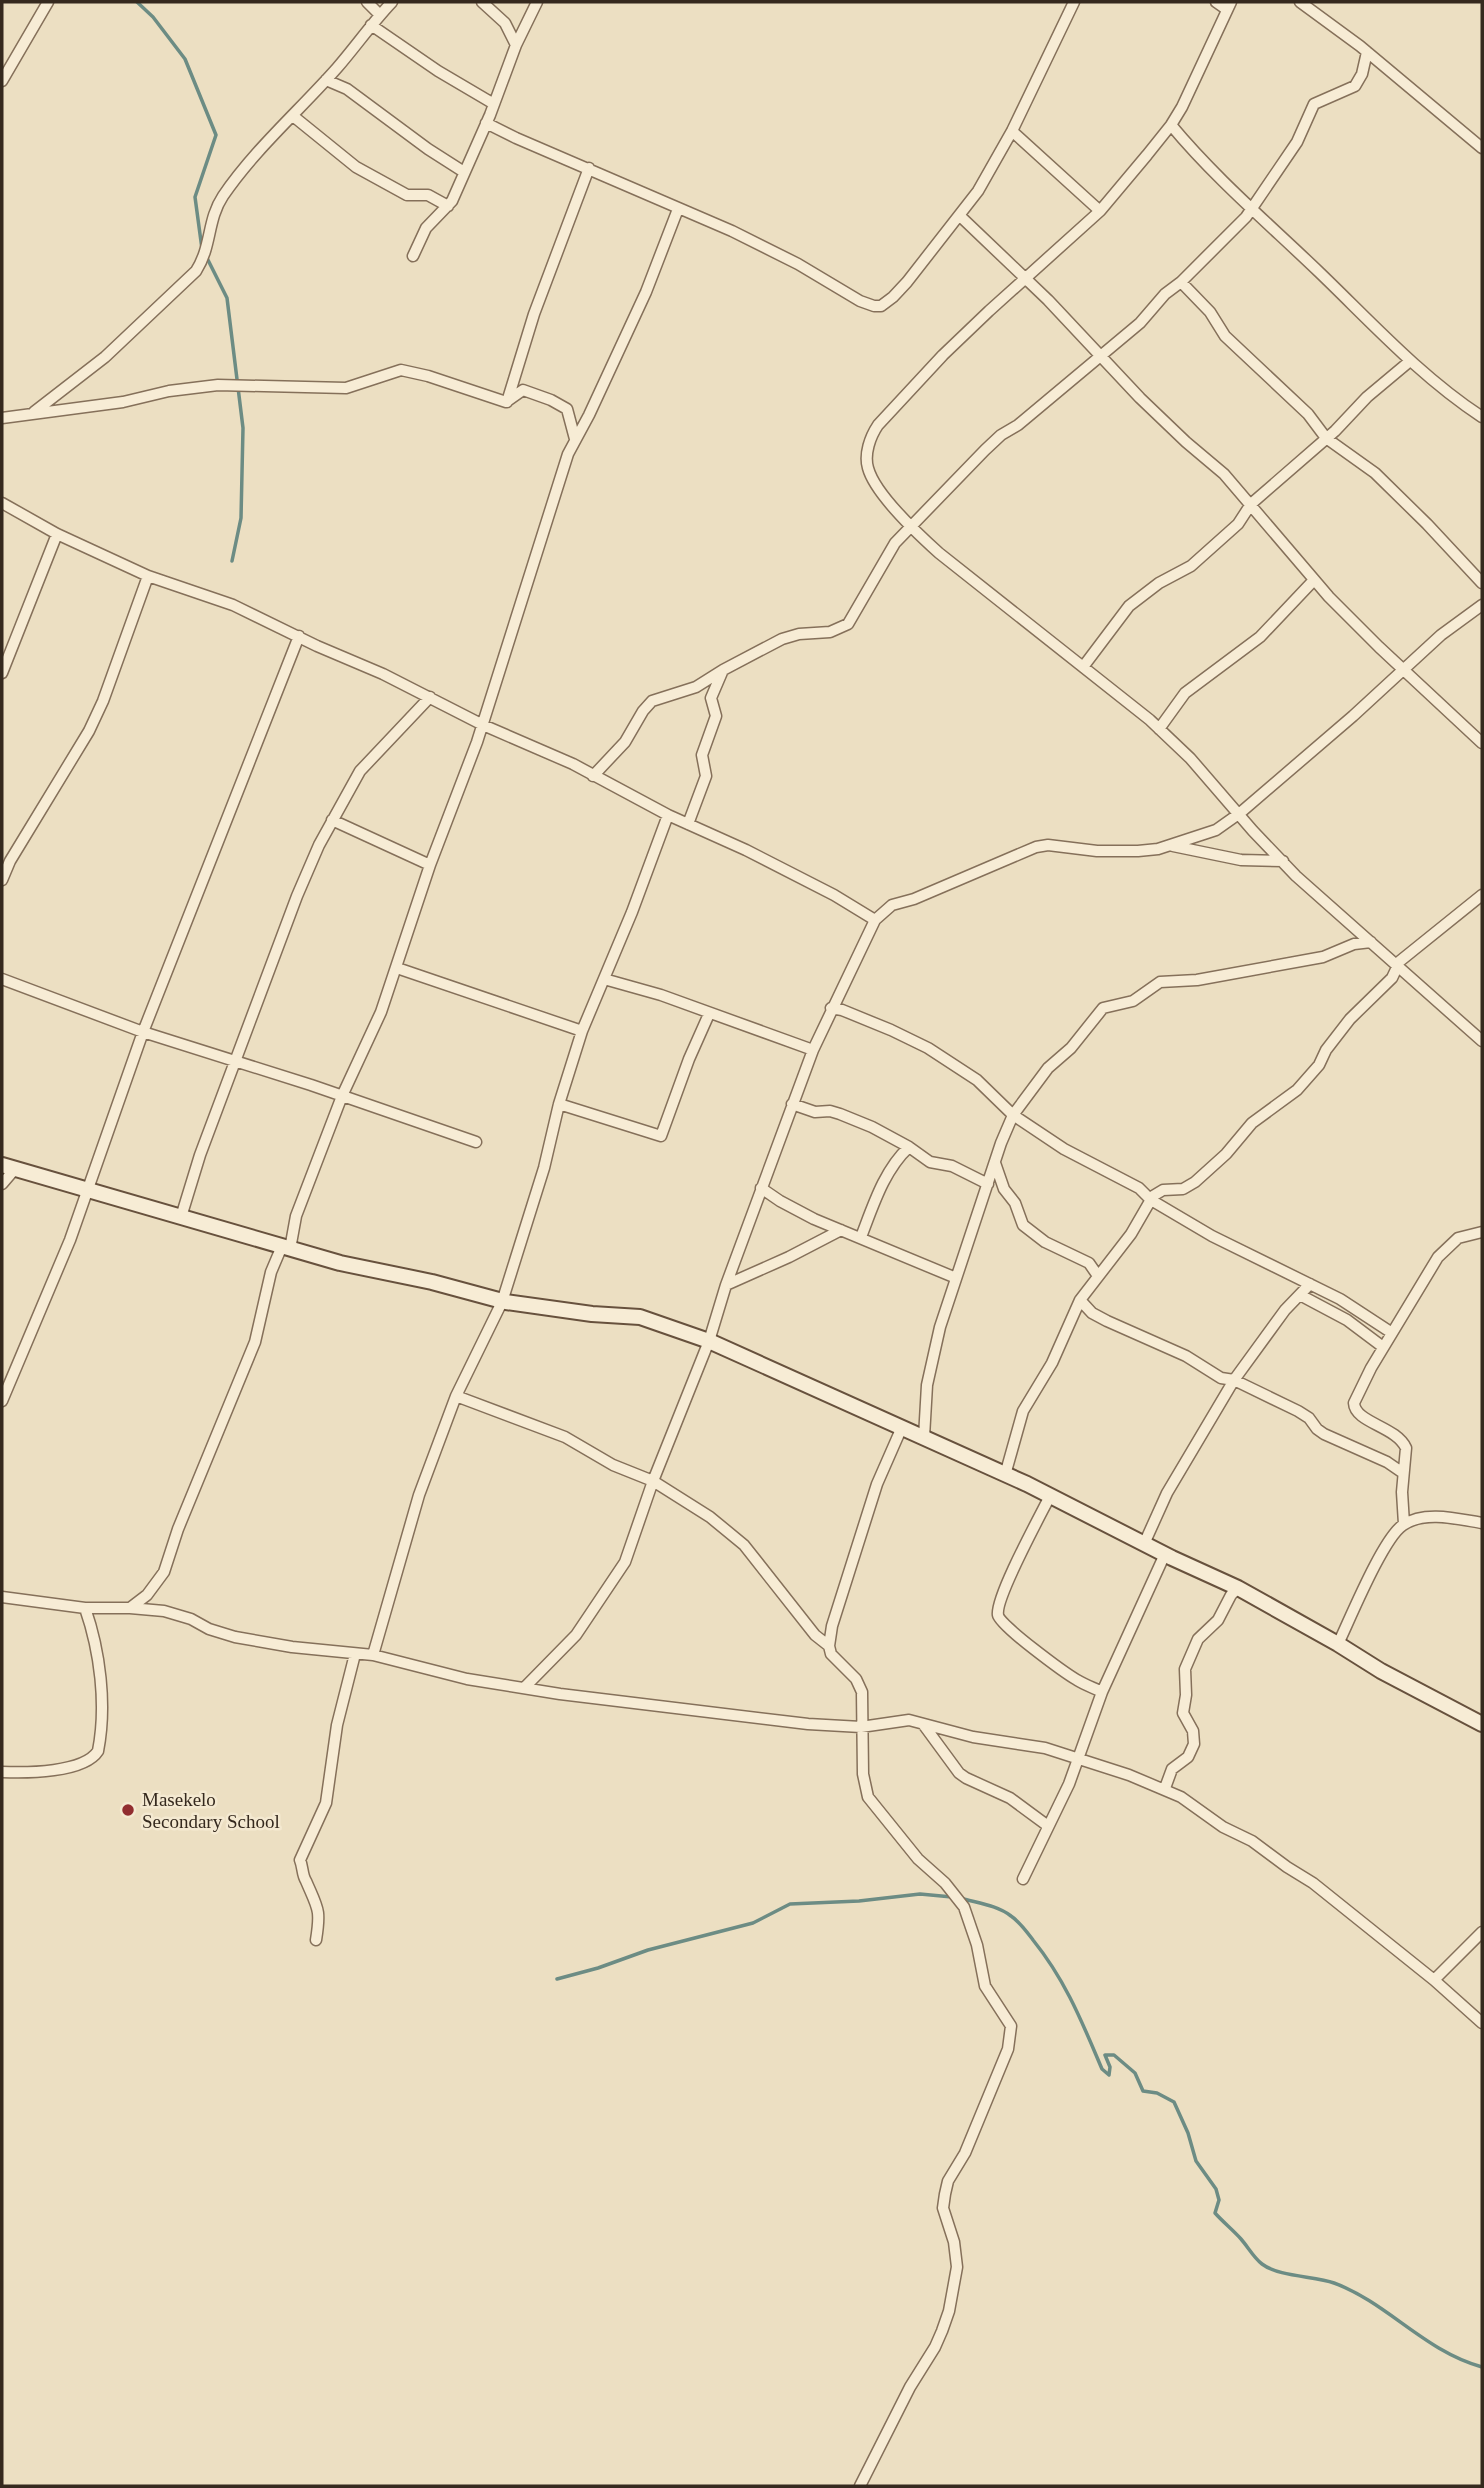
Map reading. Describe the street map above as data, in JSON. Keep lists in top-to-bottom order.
{
  "places": ["Masekelo Secondary School"]
}
